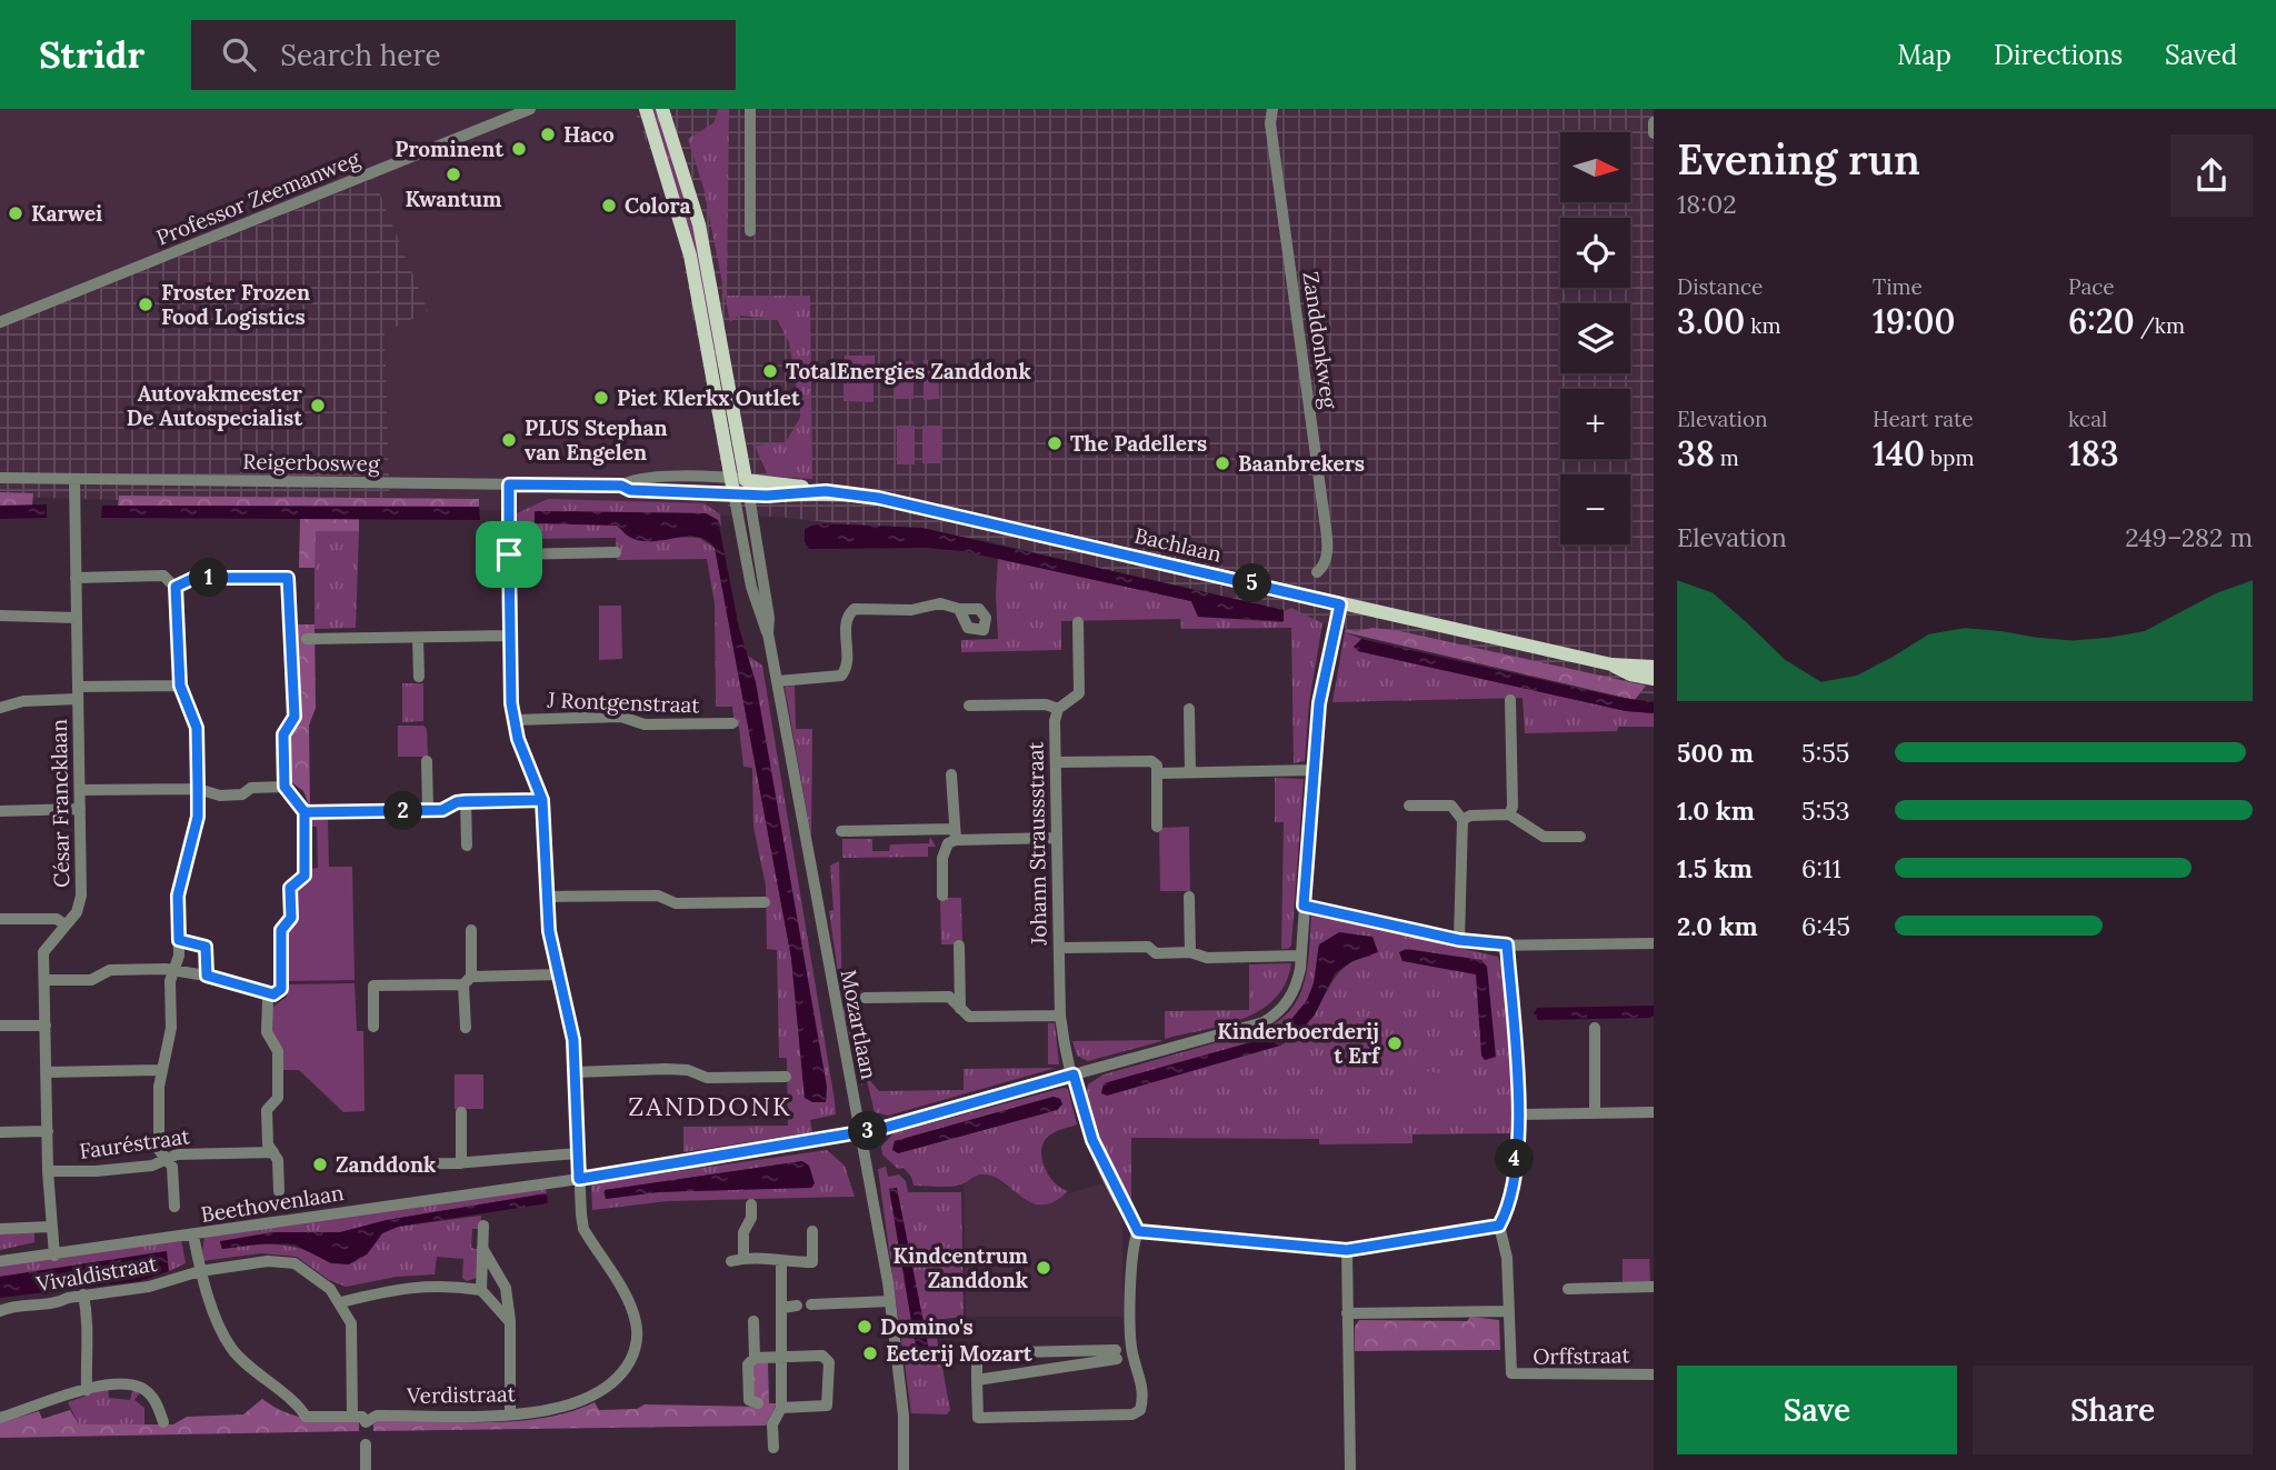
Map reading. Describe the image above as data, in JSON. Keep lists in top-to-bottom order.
{
  "streets": {
    "main road": ["Bachlaan"],
    "street": [
      "Professor Zeemanweg",
      "Zanddonkweg",
      "Reigerbosweg",
      "J Rontgenstraat",
      "César Francklaan",
      "Johann Straussstraat",
      "Mozartlaan",
      "Fauréstraat",
      "Beethovenlaan",
      "Vivaldistraat",
      "Orffstraat",
      "Verdistraat"
    ]
  },
  "crossings": [
    ["Reigerbosweg", "Bachlaan"],
    ["Reigerbosweg", "César Francklaan"],
    ["Reigerbosweg", "Mozartlaan"],
    ["Reigerbosweg", "Verdistraat"],
    ["Bachlaan", "Mozartlaan"],
    ["Bachlaan", "Beethovenlaan"],
    ["J Rontgenstraat", "Verdistraat"],
    ["César Francklaan", "Fauréstraat"],
    ["César Francklaan", "Beethovenlaan"],
    ["Johann Straussstraat", "Beethovenlaan"],
    ["Mozartlaan", "Beethovenlaan"],
    ["Beethovenlaan", "Verdistraat"],
    ["Vivaldistraat", "Verdistraat"]
  ],
  "districts": ["ZANDDONK"],
  "places": [
    "Haco",
    "Prominent",
    "Kwantum",
    "Colora",
    "Karwei",
    "Froster Frozen Food Logistics",
    "TotalEnergies Zanddonk",
    "Piet Klerkx Outlet",
    "Autovakmeester De Autospecialist",
    "PLUS Stephan van Engelen",
    "The Padellers",
    "Baanbrekers",
    "Kinderboerderij t Erf",
    "Zanddonk",
    "Kindcentrum Zanddonk",
    "Domino's",
    "Eeterij Mozart"
  ],
  "north": "right",
  "page": {
    "header": "Stridr",
    "search": "Search here",
    "nav": ["Map", "Directions", "Saved"],
    "heading": ["Evening run", "18:02"],
    "map_buttons": ["+", "−"],
    "stats": [
      ["Distance", "3.00 km"],
      ["Time", "19:00"],
      ["Pace", "6:20 /km"],
      ["Elevation", "38 m"],
      ["Heart rate", "140 bpm"],
      ["kcal", "183"]
    ],
    "chart": ["Elevation", "249–282 m"],
    "pins": [
      "1",
      "5",
      "2",
      "3",
      "4"
    ],
    "list": [
      {
        "name": "500 m",
        "note": "5:55"
      },
      {
        "name": "1.0 km",
        "note": "5:53"
      },
      {
        "name": "1.5 km",
        "note": "6:11"
      },
      {
        "name": "2.0 km",
        "note": "6:45"
      }
    ],
    "buttons": ["Save", "Share"]
  }
}
